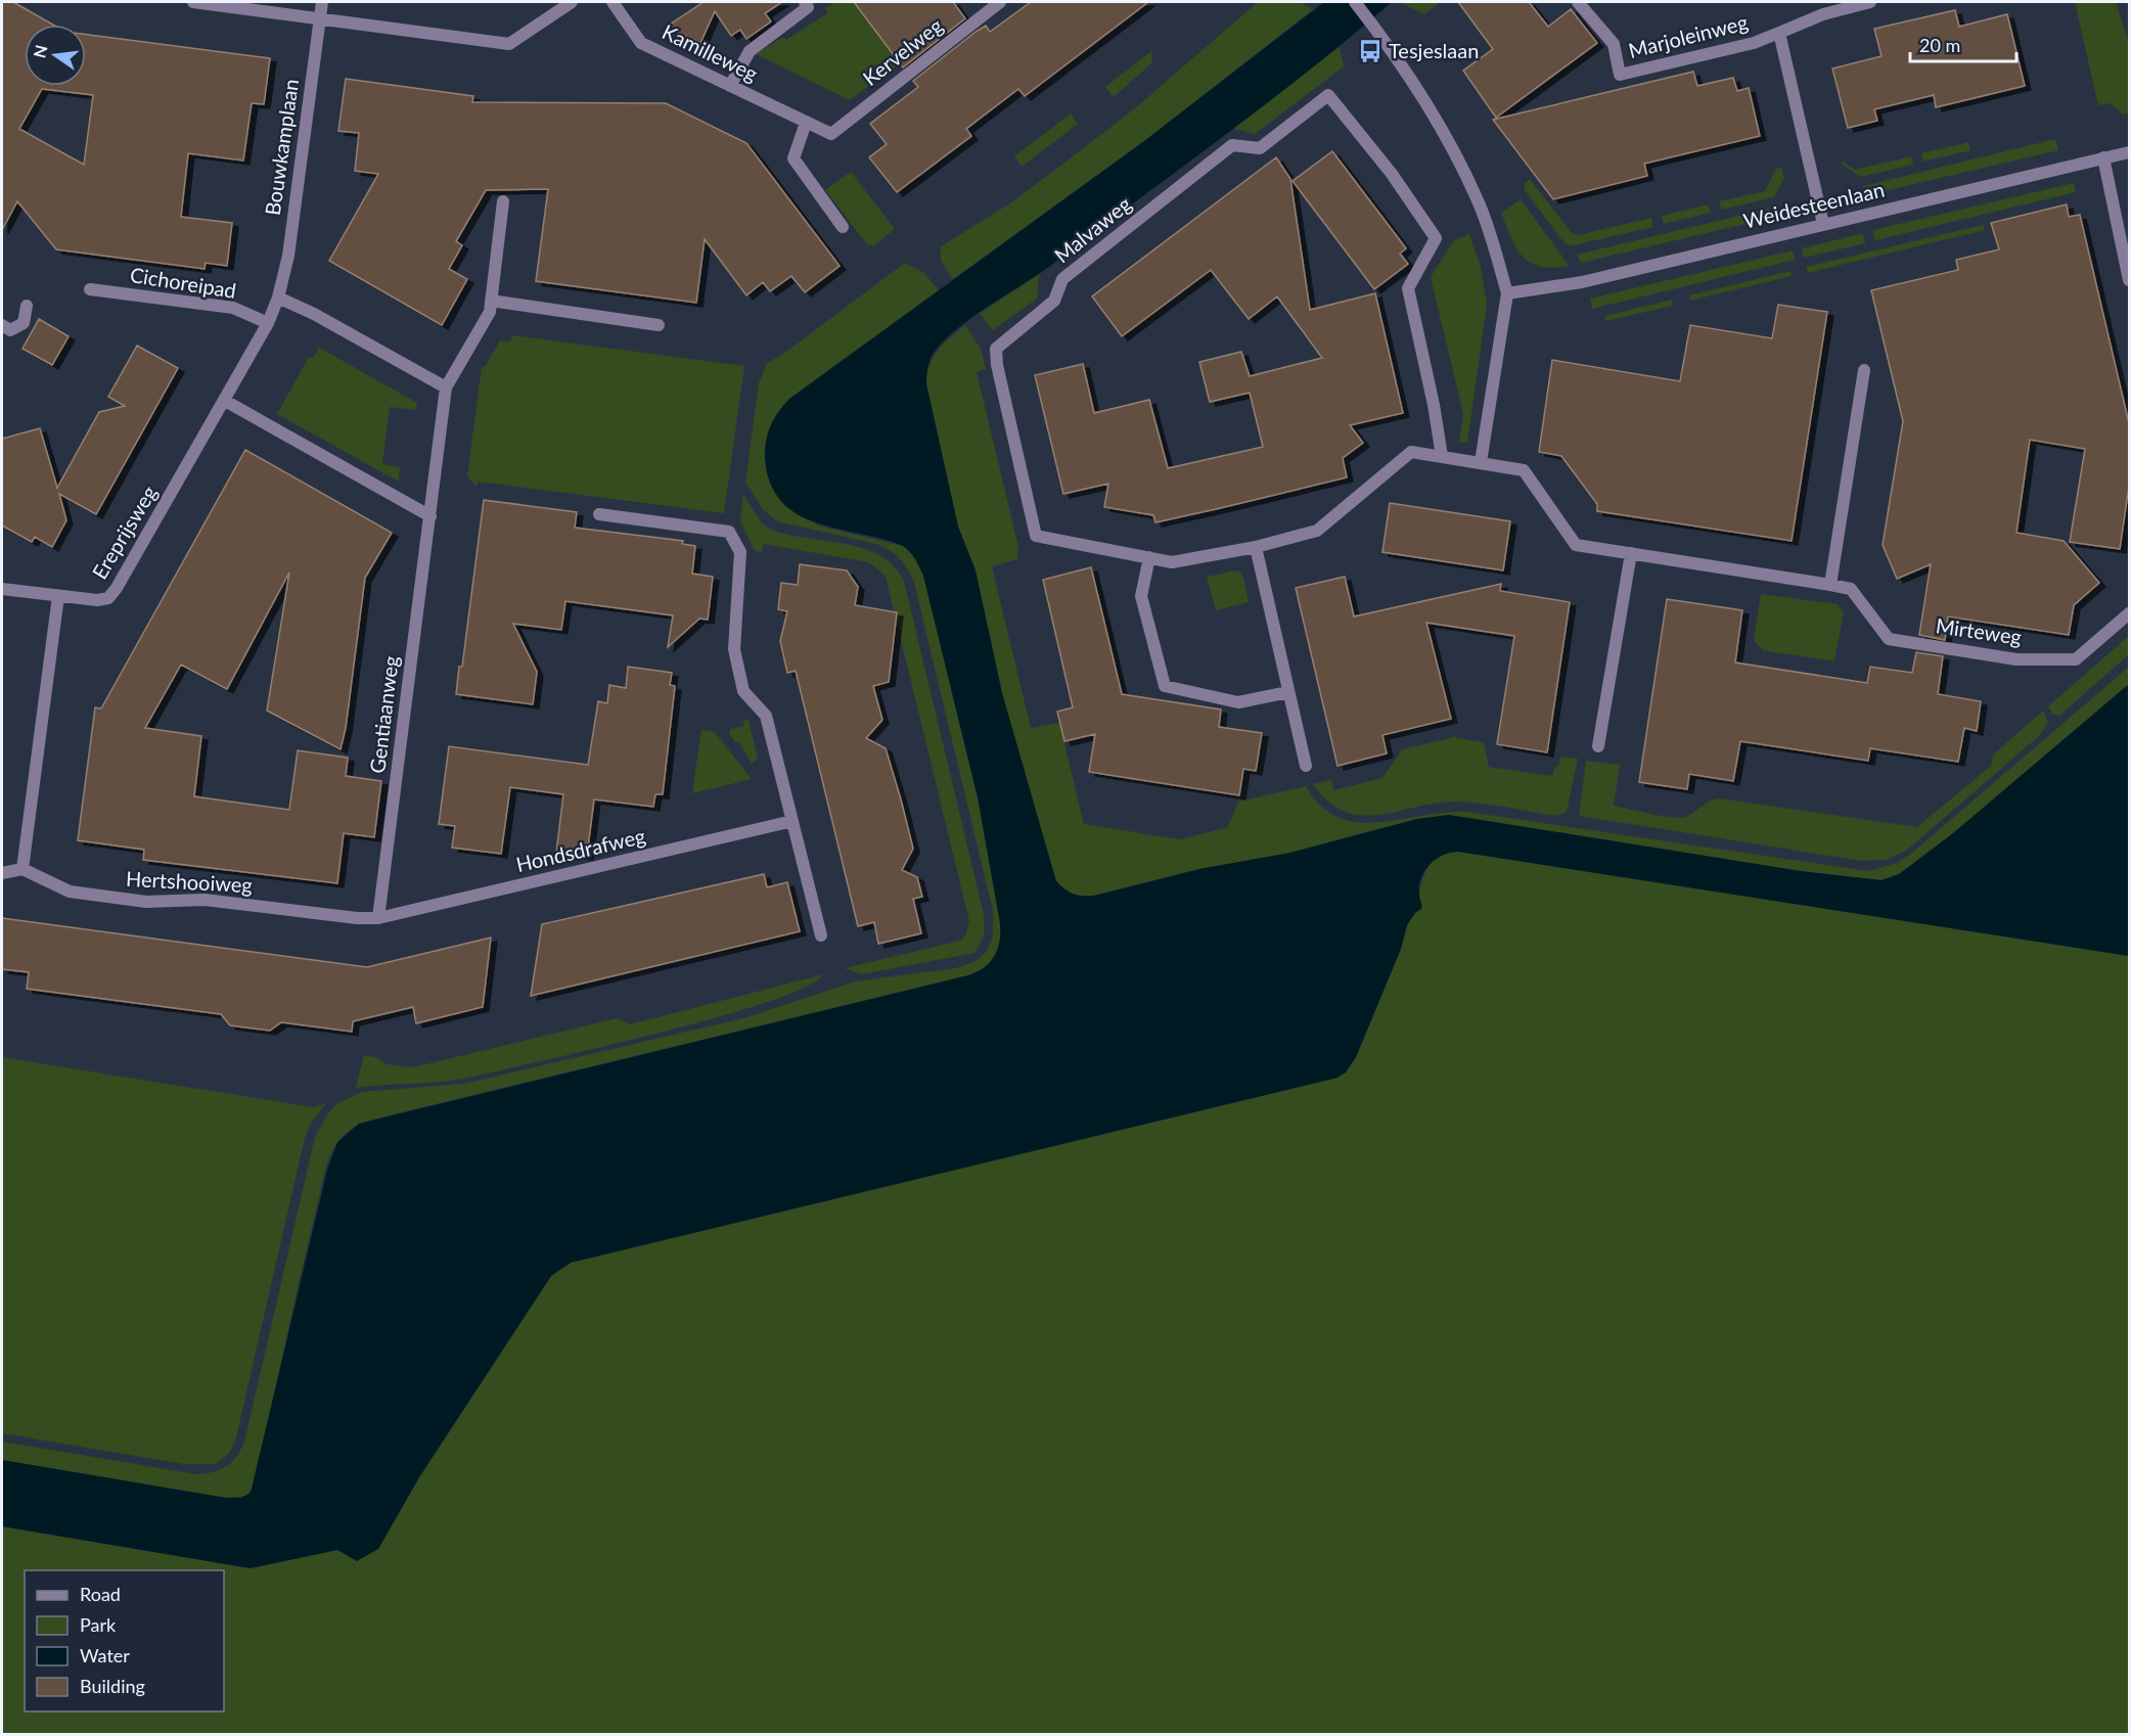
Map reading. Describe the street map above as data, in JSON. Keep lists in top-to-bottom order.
{
  "streets": {
    "street": [
      "Marjoleinweg",
      "Kervelweg",
      "Kamilleweg",
      "Bouwkamplaan",
      "Weidesteenlaan",
      "Malvaweg",
      "Cichoreipad",
      "Ereprijsweg",
      "Mirteweg",
      "Gentiaanweg",
      "Hondsdrafweg",
      "Hertshooiweg"
    ]
  },
  "crossings": [
    ["Marjoleinweg", "Weidesteenlaan"],
    ["Kervelweg", "Kamilleweg"],
    ["Bouwkamplaan", "Ereprijsweg"],
    ["Malvaweg", "Mirteweg"],
    ["Cichoreipad", "Ereprijsweg"],
    ["Gentiaanweg", "Hondsdrafweg"],
    ["Gentiaanweg", "Hertshooiweg"],
    ["Hondsdrafweg", "Hertshooiweg"]
  ],
  "places": {
    "bus stop": ["Tesjeslaan"]
  },
  "legend": [
    "Road",
    "Park",
    "Water",
    "Building"
  ],
  "scale_bar": "20 m",
  "north": "left"
}
